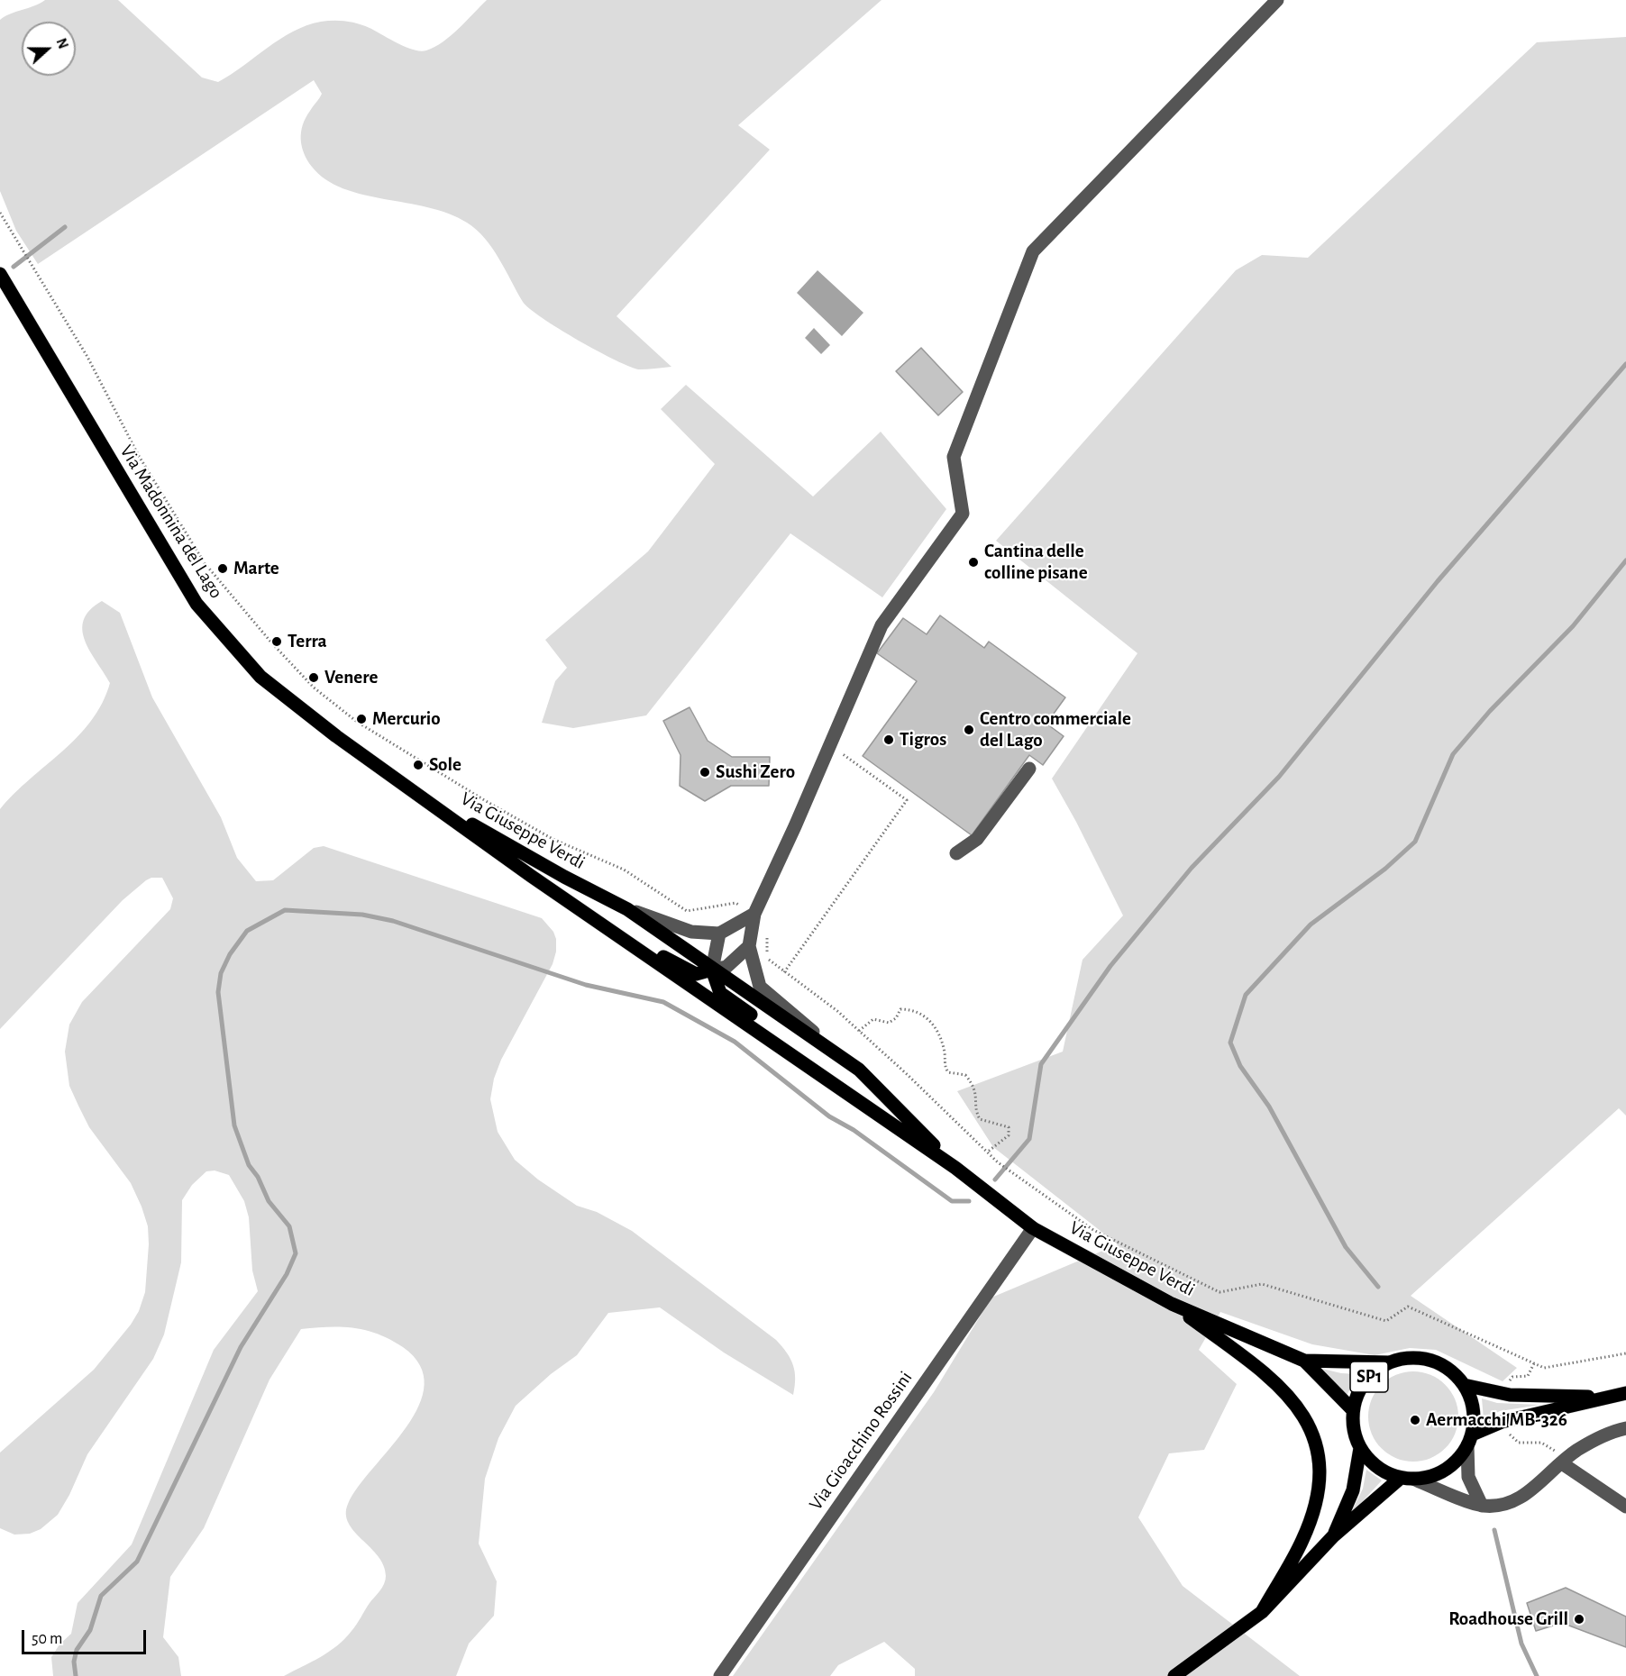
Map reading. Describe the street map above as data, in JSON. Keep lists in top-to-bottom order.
{
  "streets": {
    "main road": ["Via Madonnina del Lago", "Via Giuseppe Verdi", "SP1"],
    "street": ["Via Gioacchino Rossini"]
  },
  "crossings": [
    ["Via Madonnina del Lago", "Via Giuseppe Verdi"],
    ["Via Giuseppe Verdi", "SP1"],
    ["Via Giuseppe Verdi", "Via Gioacchino Rossini"]
  ],
  "places": [
    "Cantina delle colline pisane",
    "Marte",
    "Terra",
    "Venere",
    "Mercurio",
    "Centro commerciale del Lago",
    "Tigros",
    "Sole",
    "Sushi Zero",
    "Aermacchi MB-326",
    "Roadhouse Grill"
  ],
  "scale_bar": "50 m",
  "north": "right"
}
